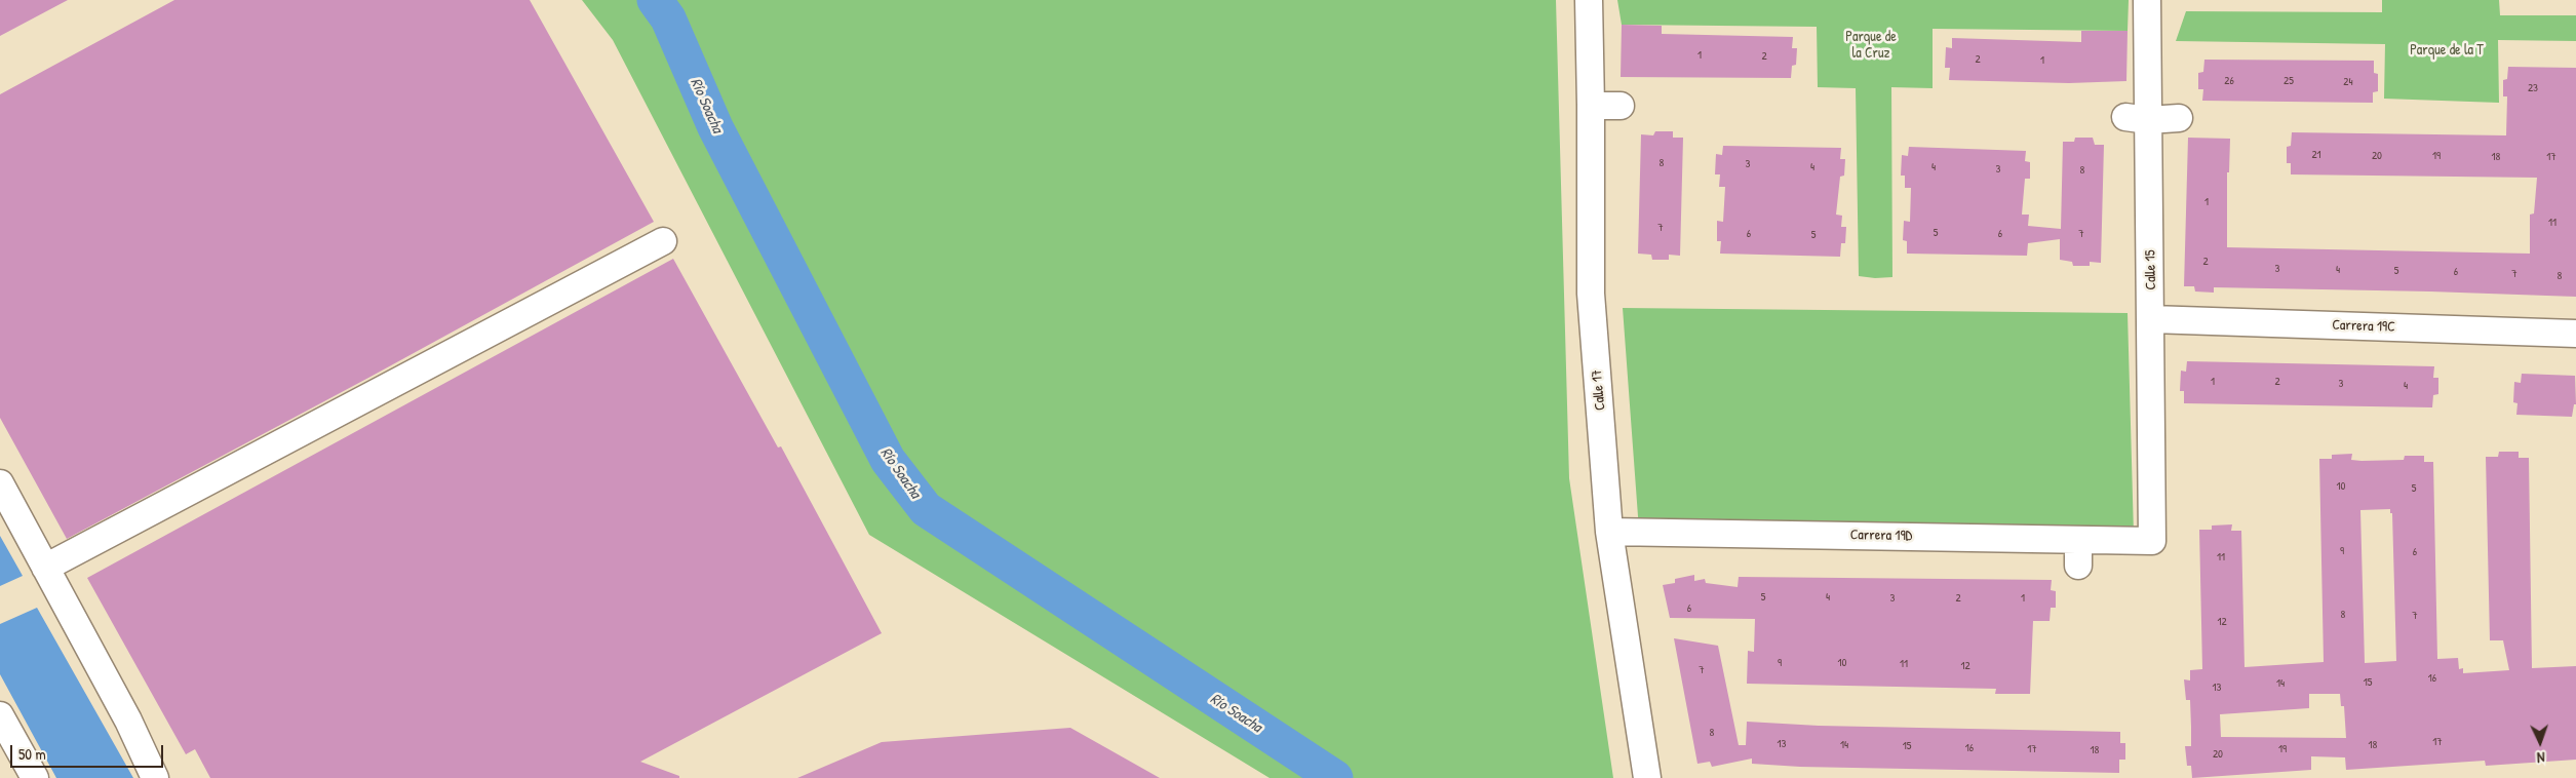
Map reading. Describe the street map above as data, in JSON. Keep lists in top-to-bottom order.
{
  "streets": {
    "street": [
      "Calle 15",
      "Carrera 19C",
      "Calle 17",
      "Carrera 19D"
    ]
  },
  "crossings": [
    ["Calle 15", "Carrera 19C"],
    ["Calle 15", "Carrera 19D"],
    ["Calle 17", "Carrera 19D"]
  ],
  "water": ["Río Soacha"],
  "parks": ["Parque de la Cruz", "Parque de la T"],
  "house_numbers": [
    "1",
    "2",
    "2",
    "1",
    "26",
    "25",
    "24",
    "23",
    "21",
    "20",
    "19",
    "18",
    "17",
    "8",
    "3",
    "4",
    "4",
    "3",
    "8",
    "1",
    "11",
    "7",
    "5",
    "6",
    "6",
    "7",
    "5",
    "2",
    "3",
    "4",
    "5",
    "6",
    "7",
    "8",
    "1",
    "2",
    "3",
    "4",
    "10",
    "5",
    "9",
    "6",
    "11",
    "5",
    "4",
    "3",
    "2",
    "1",
    "6",
    "8",
    "7",
    "12",
    "9",
    "10",
    "11",
    "12",
    "7",
    "16",
    "15",
    "14",
    "13",
    "8",
    "17",
    "13",
    "14",
    "18",
    "15",
    "16",
    "17",
    "19",
    "18",
    "20"
  ],
  "scale_bar": "50 m",
  "north": "bottom"
}
